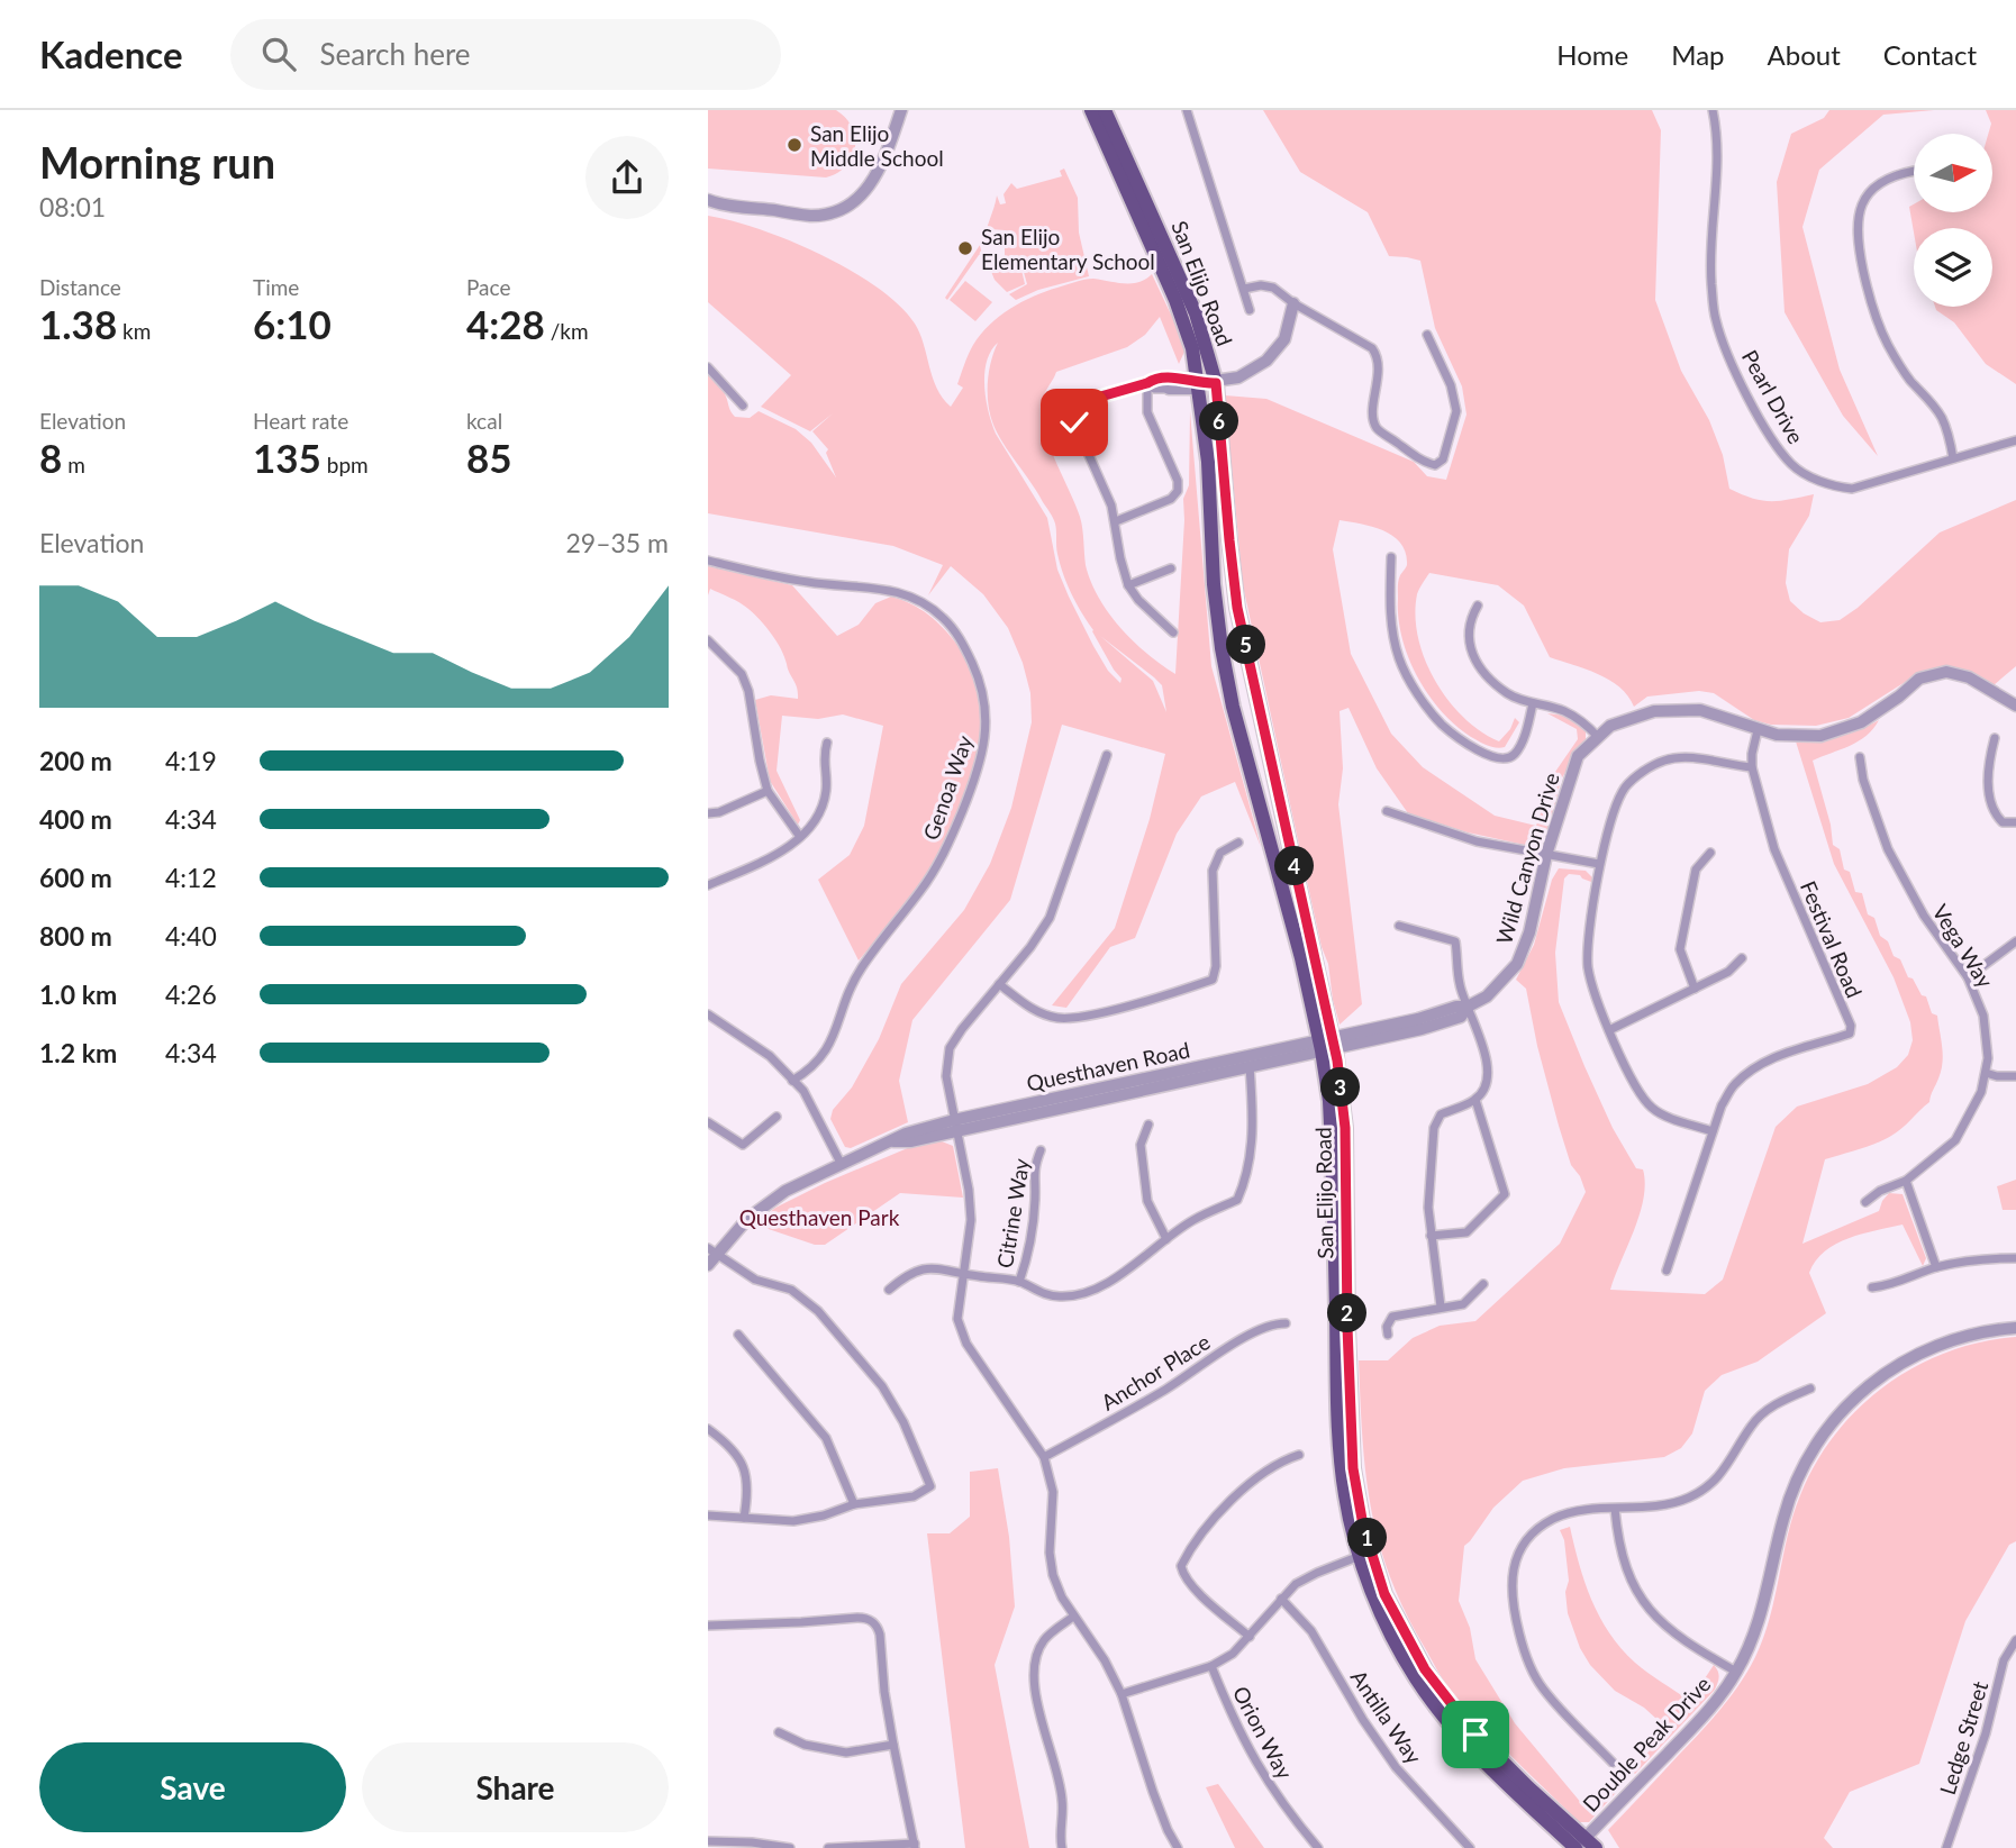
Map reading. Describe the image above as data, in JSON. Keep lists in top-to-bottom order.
{
  "streets": {
    "main road": ["San Elijo Road"],
    "street": [
      "Pearl Drive",
      "Genoa Way",
      "Wild Canyon Drive",
      "Festival Road",
      "Vega Way",
      "Questhaven Road",
      "Citrine Way",
      "Anchor Place",
      "Antilla Way",
      "Orion Way",
      "Ledge Street",
      "Double Peak Drive"
    ]
  },
  "crossings": [
    ["San Elijo Road", "Wild Canyon Drive"],
    ["San Elijo Road", "Questhaven Road"],
    ["San Elijo Road", "Double Peak Drive"],
    ["Wild Canyon Drive", "Festival Road"],
    ["Wild Canyon Drive", "Questhaven Road"]
  ],
  "parks": ["Questhaven Park"],
  "places": ["San Elijo Middle School", "San Elijo Elementary School"],
  "north": "right",
  "page": {
    "header": "Kadence",
    "search": "Search here",
    "nav": [
      "Home",
      "Map",
      "About",
      "Contact"
    ],
    "heading": ["Morning run", "08:01"],
    "stats": [
      ["Distance", "1.38 km"],
      ["Time", "6:10"],
      ["Pace", "4:28 /km"],
      ["Elevation", "8 m"],
      ["Heart rate", "135 bpm"],
      ["kcal", "85"]
    ],
    "pins": [
      "6",
      "5",
      "4",
      "3",
      "2",
      "1"
    ],
    "chart": ["Elevation", "29–35 m"],
    "list": [
      {
        "name": "200 m",
        "note": "4:19"
      },
      {
        "name": "400 m",
        "note": "4:34"
      },
      {
        "name": "600 m",
        "note": "4:12"
      },
      {
        "name": "800 m",
        "note": "4:40"
      },
      {
        "name": "1.0 km",
        "note": "4:26"
      },
      {
        "name": "1.2 km",
        "note": "4:34"
      }
    ],
    "buttons": ["Save", "Share"]
  }
}
